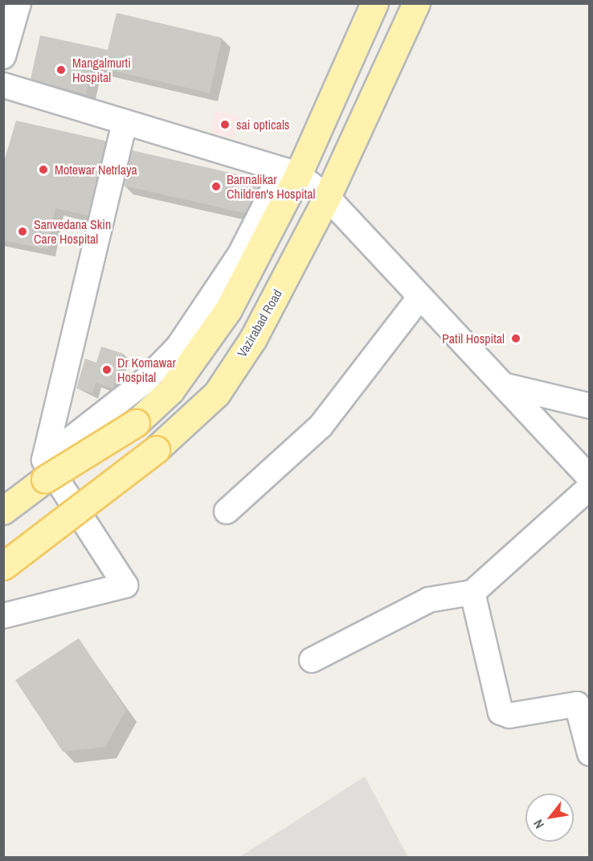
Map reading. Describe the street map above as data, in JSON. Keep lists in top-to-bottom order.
{
  "streets": {
    "main road": ["Vazirabad Road"]
  },
  "places": [
    "Mangalmurti Hospital",
    "sai opticals",
    "Motewar Netrlaya",
    "Bannalikar Children's Hospital",
    "Sanvedana Skin Care Hospital",
    "Patil Hospital",
    "Dr Komawar Hospital"
  ],
  "north": "bottom left"
}
